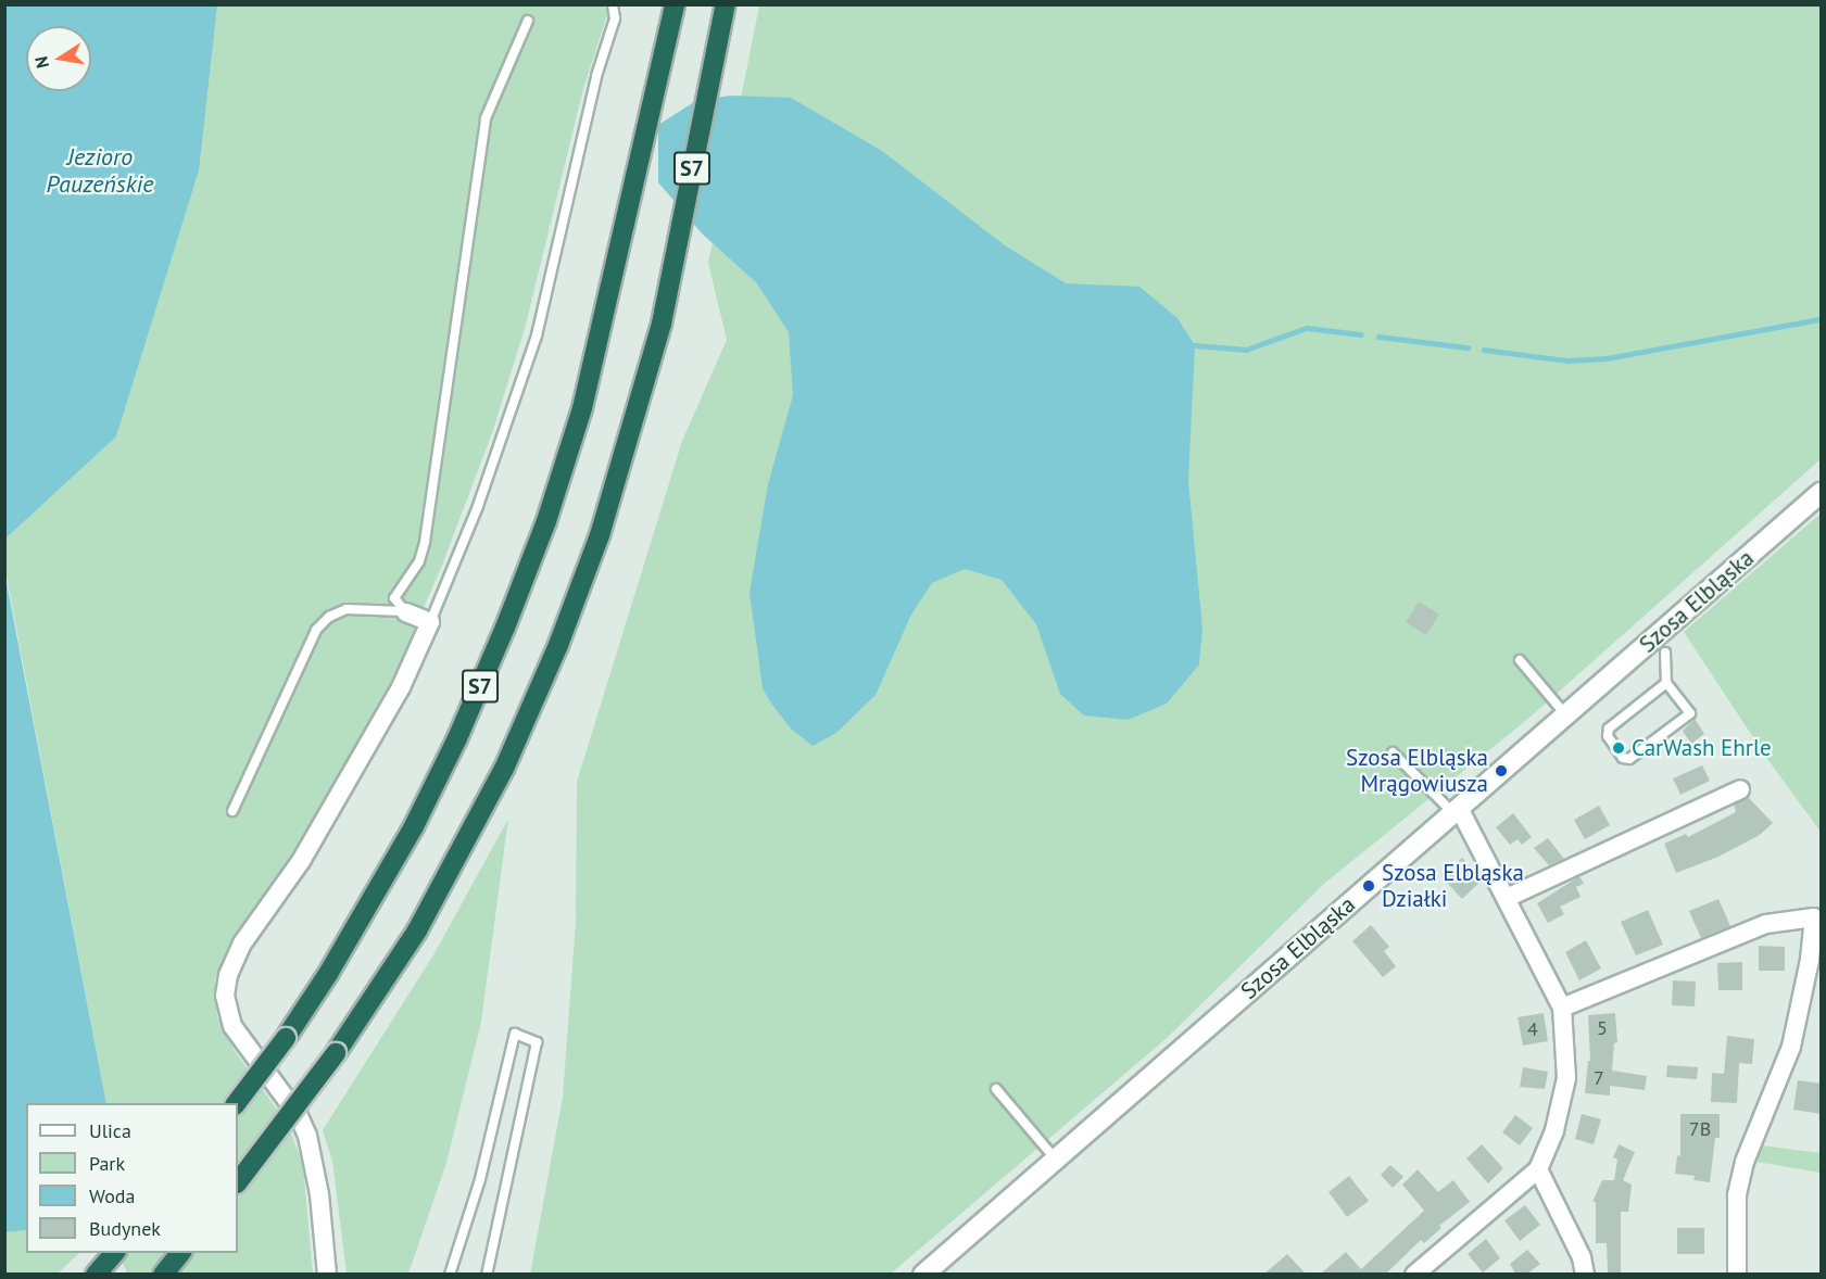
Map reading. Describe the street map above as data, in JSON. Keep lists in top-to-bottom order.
{
  "streets": {
    "highway": ["S7"],
    "main road": ["Szosa Elbląska"]
  },
  "water": ["Jezioro Pauzeńskie"],
  "places": ["CarWash Ehrle", "Szosa Elbląska Mrągowiusza", "Szosa Elbląska Działki"],
  "house_numbers": [
    "5",
    "4",
    "7",
    "7B"
  ],
  "legend": [
    "Ulica",
    "Park",
    "Woda",
    "Budynek"
  ],
  "north": "left"
}
